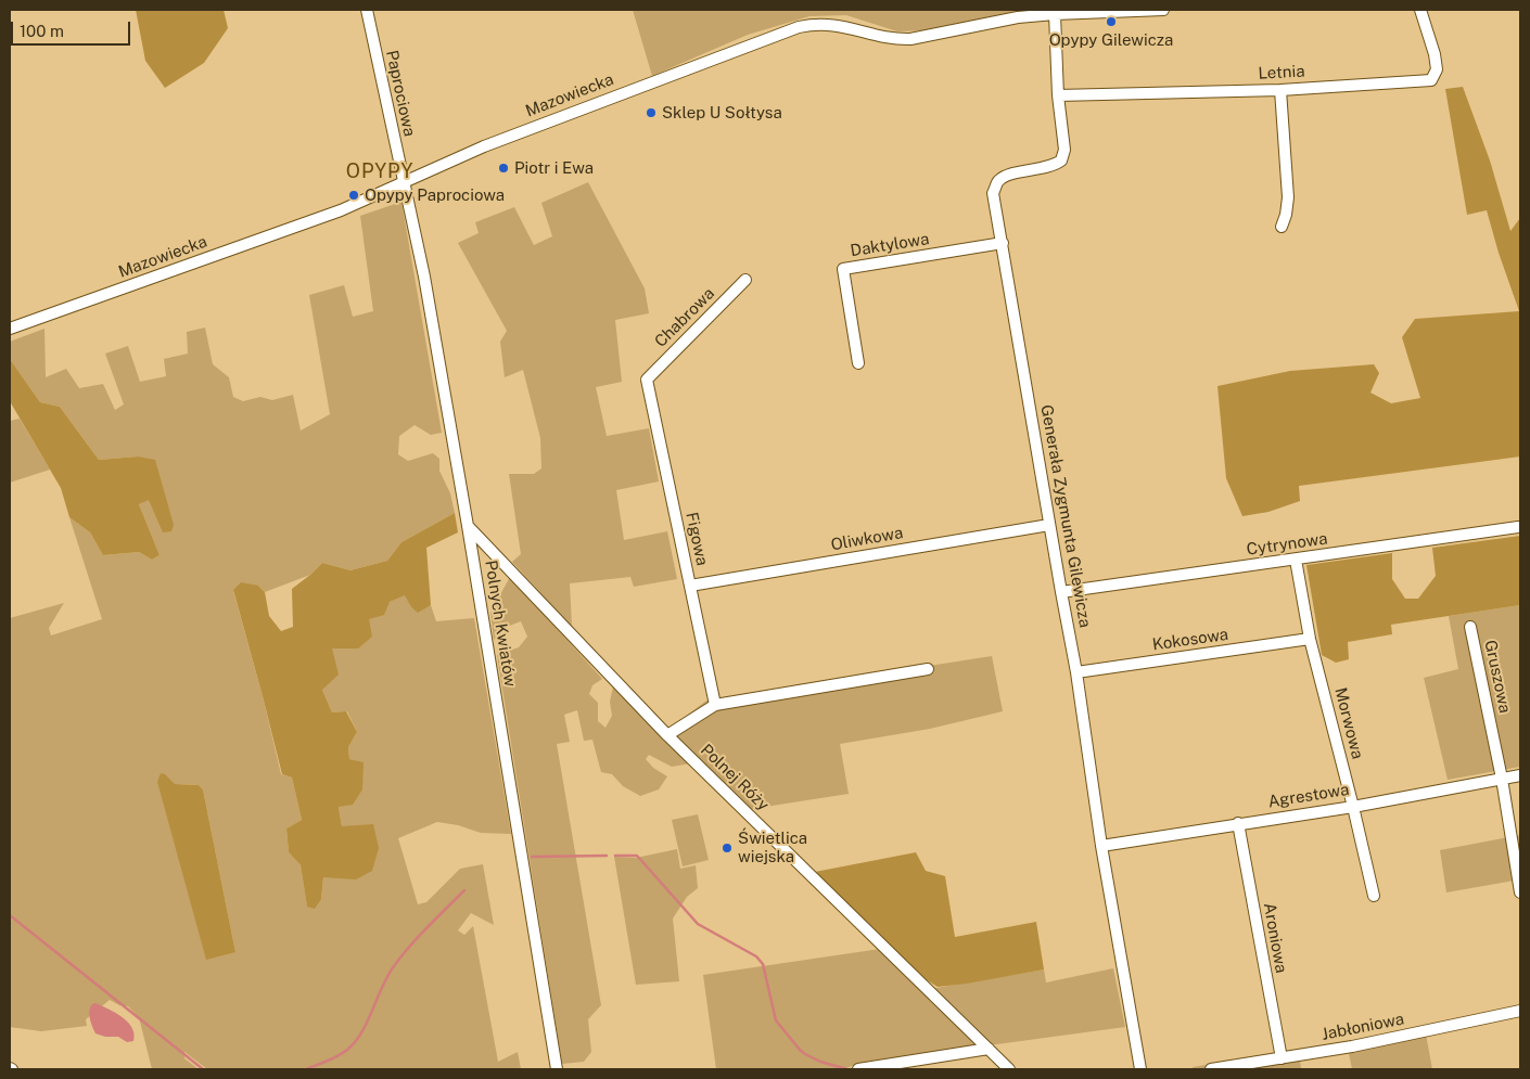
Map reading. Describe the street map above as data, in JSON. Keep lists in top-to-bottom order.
{
  "streets": {
    "street": [
      "Letnia",
      "Paprociowa",
      "Mazowiecka",
      "Daktylowa",
      "Chabrowa",
      "Generała Zygmunta Gilewicza",
      "Figowa",
      "Oliwkowa",
      "Cytrynowa",
      "Polnych Kwiatów",
      "Kokosowa",
      "Gruszowa",
      "Morwowa",
      "Polnej Róży",
      "Agrestowa",
      "Aroniowa",
      "Jabłoniowa"
    ]
  },
  "crossings": [
    ["Letnia", "Generała Zygmunta Gilewicza"],
    ["Paprociowa", "Mazowiecka"],
    ["Paprociowa", "Polnych Kwiatów"],
    ["Mazowiecka", "Generała Zygmunta Gilewicza"],
    ["Mazowiecka", "Polnych Kwiatów"],
    ["Daktylowa", "Generała Zygmunta Gilewicza"],
    ["Chabrowa", "Figowa"],
    ["Generała Zygmunta Gilewicza", "Oliwkowa"],
    ["Generała Zygmunta Gilewicza", "Cytrynowa"],
    ["Generała Zygmunta Gilewicza", "Kokosowa"],
    ["Generała Zygmunta Gilewicza", "Agrestowa"],
    ["Figowa", "Oliwkowa"],
    ["Cytrynowa", "Morwowa"],
    ["Polnych Kwiatów", "Polnej Róży"],
    ["Kokosowa", "Morwowa"],
    ["Gruszowa", "Agrestowa"],
    ["Morwowa", "Agrestowa"],
    ["Agrestowa", "Aroniowa"],
    ["Aroniowa", "Jabłoniowa"]
  ],
  "districts": ["OPYPY"],
  "places": [
    "Opypy Gilewicza",
    "Sklep U Sołtysa",
    "Piotr i Ewa",
    "Opypy Paprociowa",
    "Świetlica wiejska"
  ],
  "scale_bar": "100 m"
}
